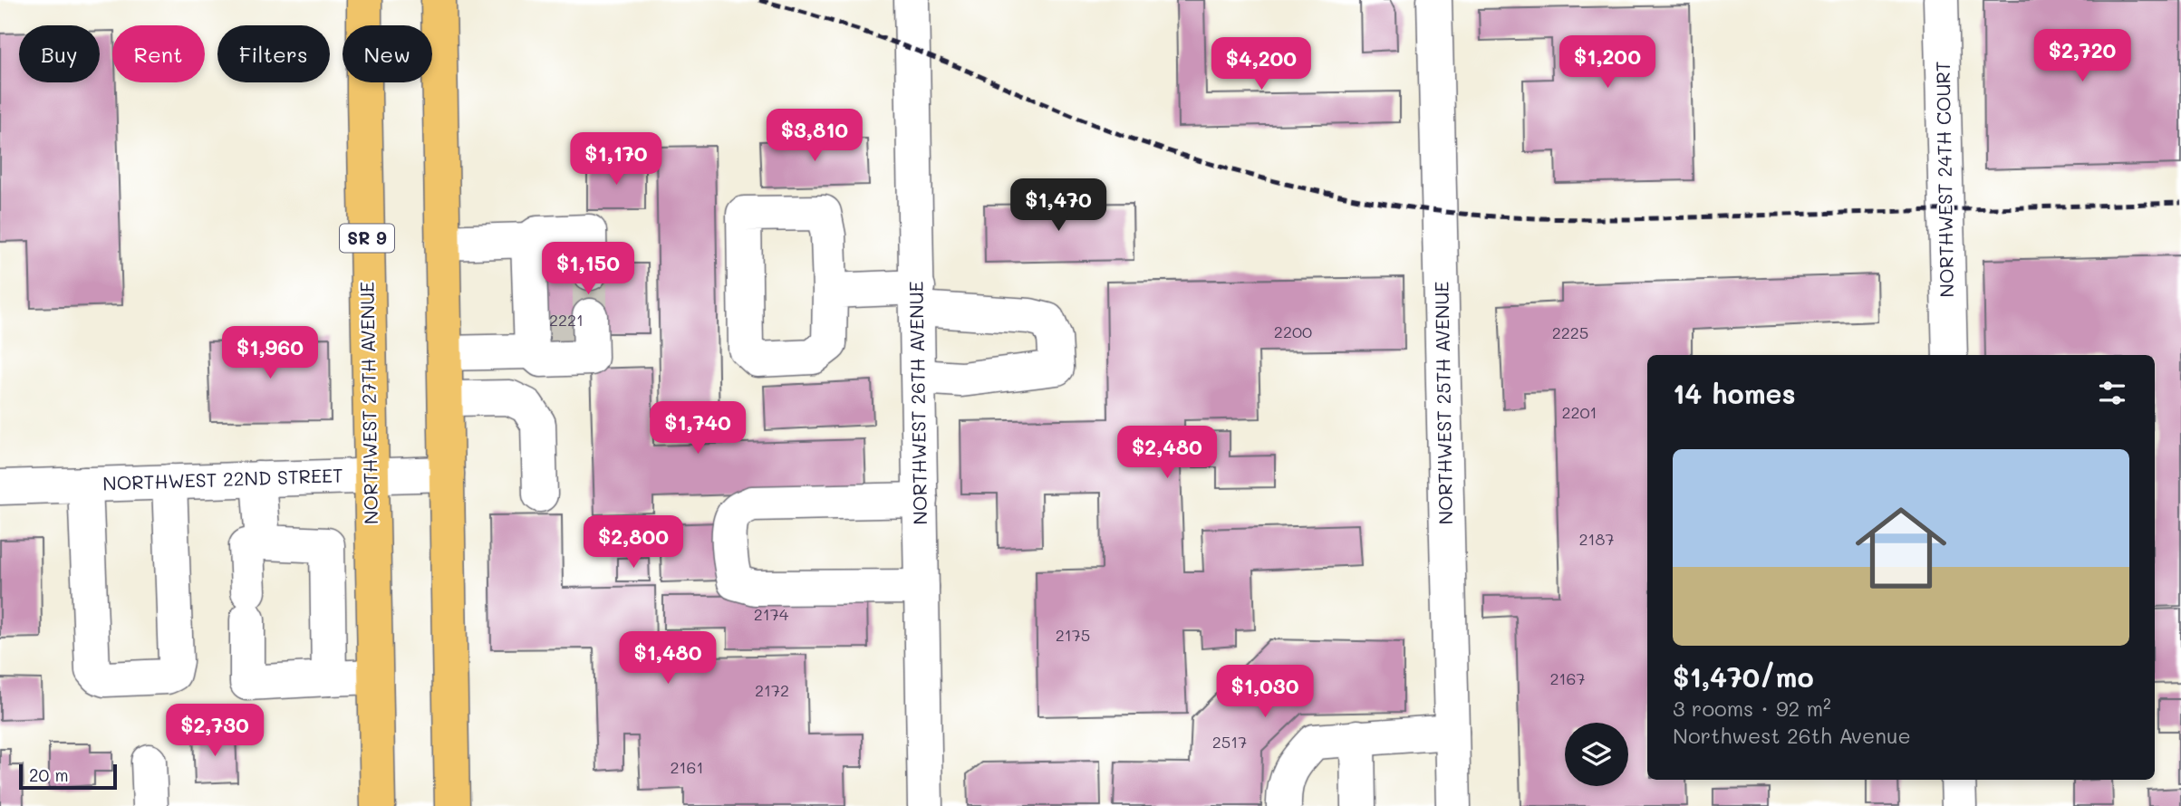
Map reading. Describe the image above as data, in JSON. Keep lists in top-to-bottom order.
{
  "streets": {
    "highway": ["SR 9", "NORTHWEST 27TH AVENUE"],
    "street": [
      "NORTHWEST 24TH COURT",
      "NORTHWEST 26TH AVENUE",
      "NORTHWEST 25TH AVENUE",
      "NORTHWEST 22ND STREET"
    ]
  },
  "crossings": [
    ["NORTHWEST 27TH AVENUE", "NORTHWEST 22ND STREET"]
  ],
  "house_numbers": [
    "2221",
    "2200",
    "2225",
    "2201",
    "2187",
    "2174",
    "2175",
    "2167",
    "2172",
    "2517",
    "2161"
  ],
  "scale_bar": "20 m",
  "page": {
    "chip": [
      "Buy",
      "Rent",
      "Filters",
      "New"
    ],
    "price": [
      "$2,720",
      "$1,200",
      "$4,200",
      "$3,810",
      "$1,170",
      "$1,470",
      "$1,150",
      "$1,960",
      "$1,740",
      "$2,480",
      "$2,800",
      "$1,480",
      "$1,030",
      "$2,730"
    ],
    "heading": "14 homes",
    "list": [
      {
        "name": "$1,470/mo",
        "note": "3 rooms · 92 m² · Northwest 26th Avenue"
      }
    ],
    "scale": "20 m"
  }
}
